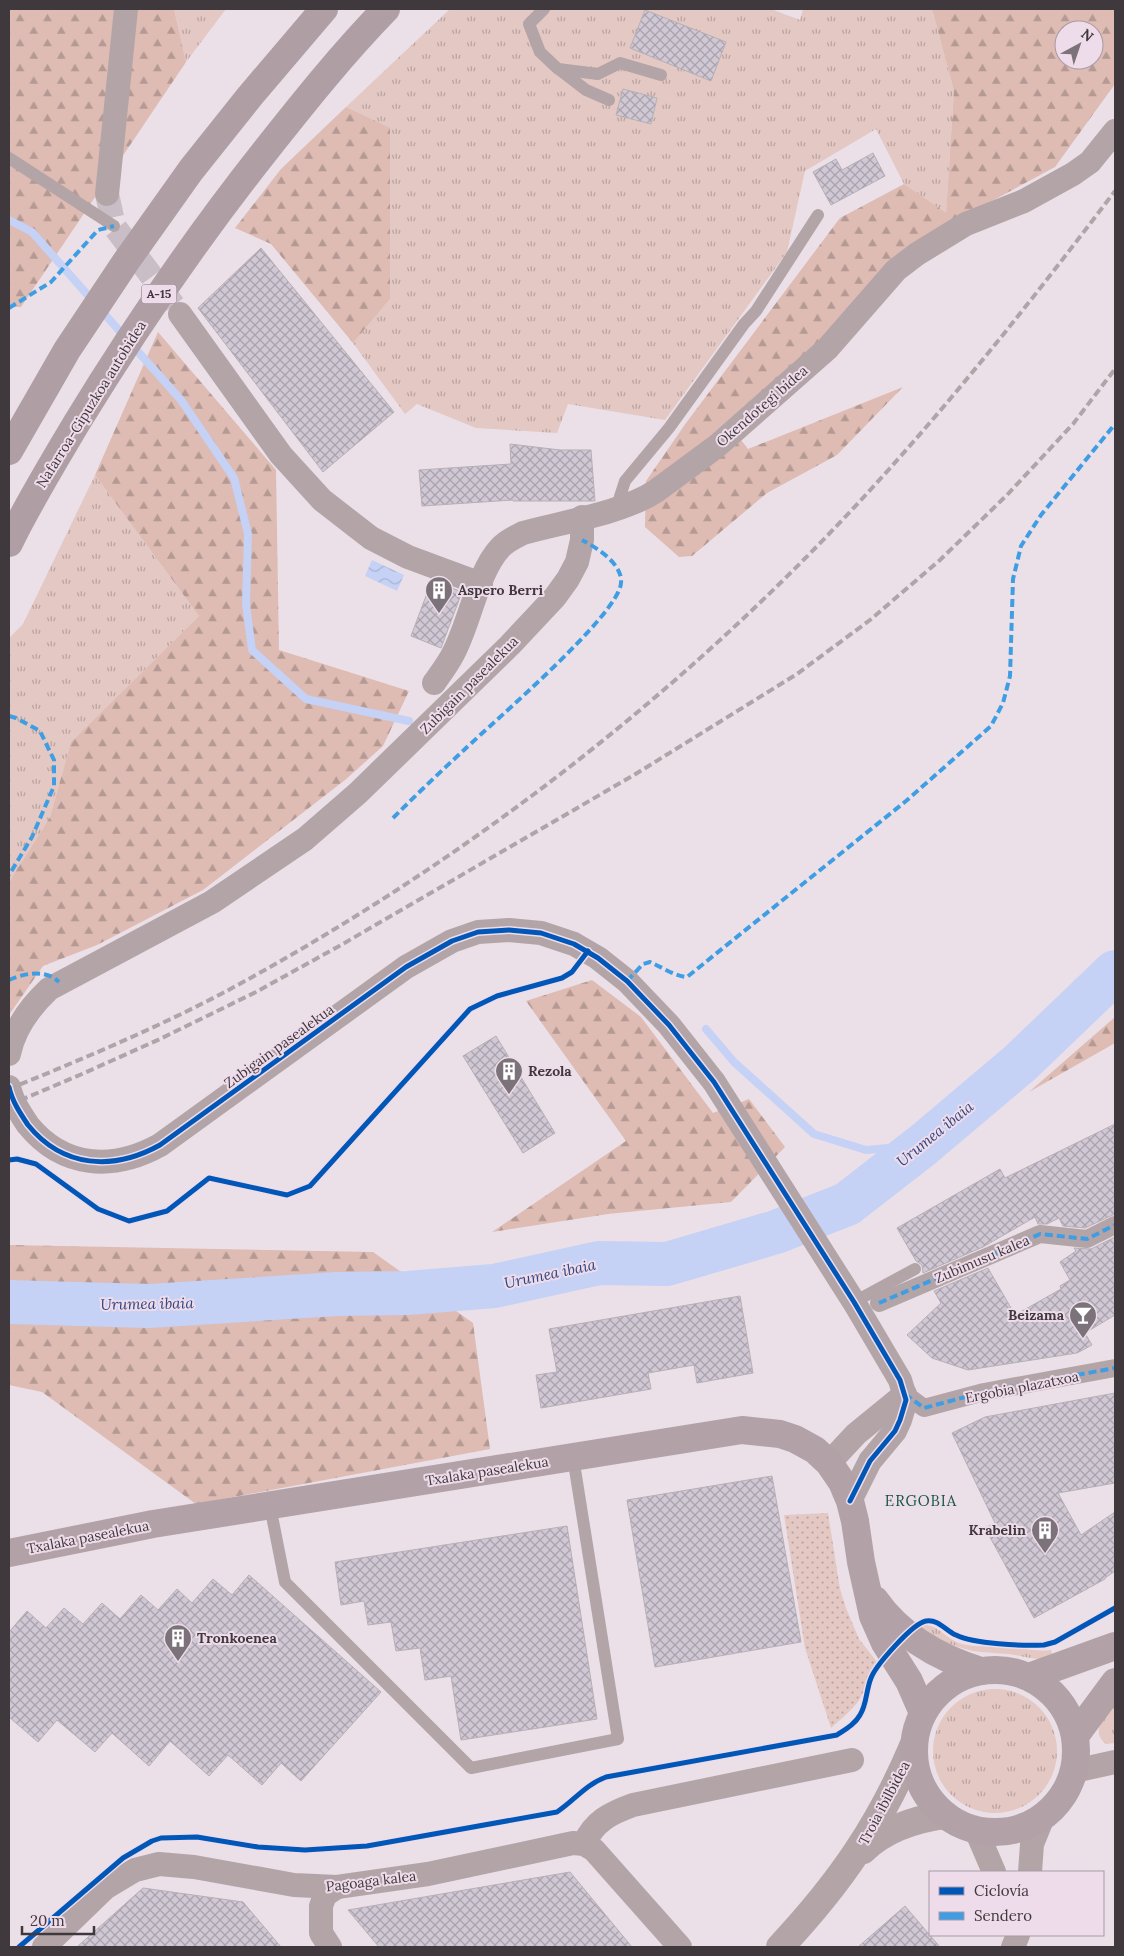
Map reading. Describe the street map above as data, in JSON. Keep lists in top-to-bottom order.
{
  "streets": {
    "highway": ["A-15", "Nafarroa-Gipuzkoa autobidea"],
    "main road": ["Txalaka pasealekua"],
    "street": [
      "Okendotegi bidea",
      "Zubigain pasealekua",
      "Zubimusu kalea",
      "Ergobia plazatxoa",
      "Troia ibilbidea",
      "Pagoaga kalea"
    ]
  },
  "crossings": [
    ["Okendotegi bidea", "Zubigain pasealekua"],
    ["Zubigain pasealekua", "Ergobia plazatxoa"],
    ["Txalaka pasealekua", "Troia ibilbidea"]
  ],
  "districts": ["ERGOBIA"],
  "water": ["Urumea ibaia"],
  "places": {
    "building": [
      "Aspero Berri",
      "Rezola",
      "Krabelin",
      "Tronkoenea"
    ],
    "bar": ["Beizama"]
  },
  "legend": ["Ciclovía", "Sendero"],
  "scale_bar": "20 m",
  "north": "top right"
}
